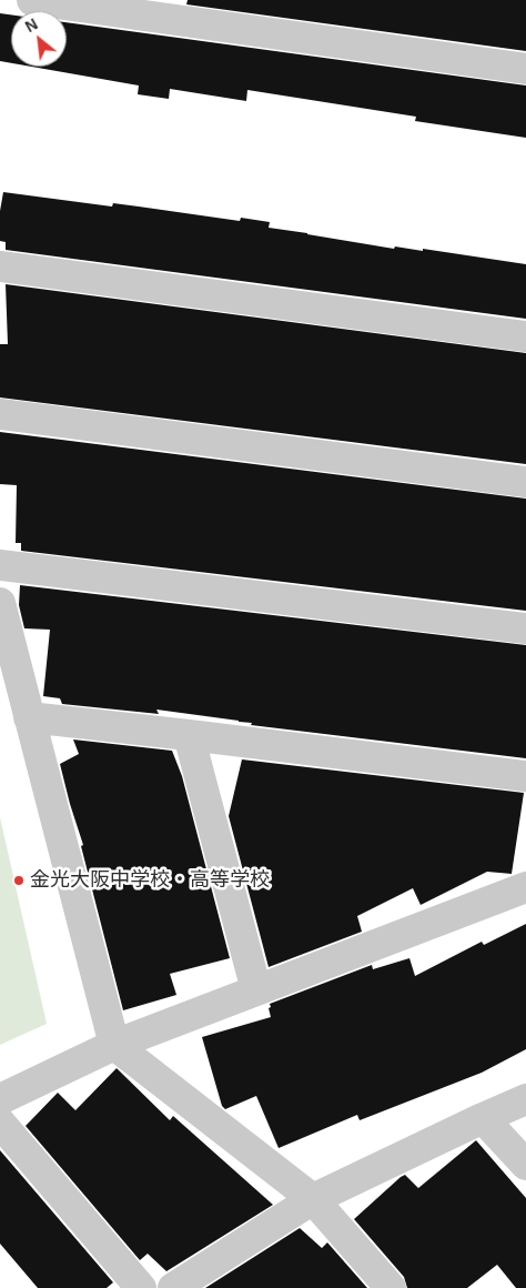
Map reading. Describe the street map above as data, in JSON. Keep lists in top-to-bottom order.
{
  "places": ["金光大阪中学校・高等学校"],
  "north": "top left"
}
